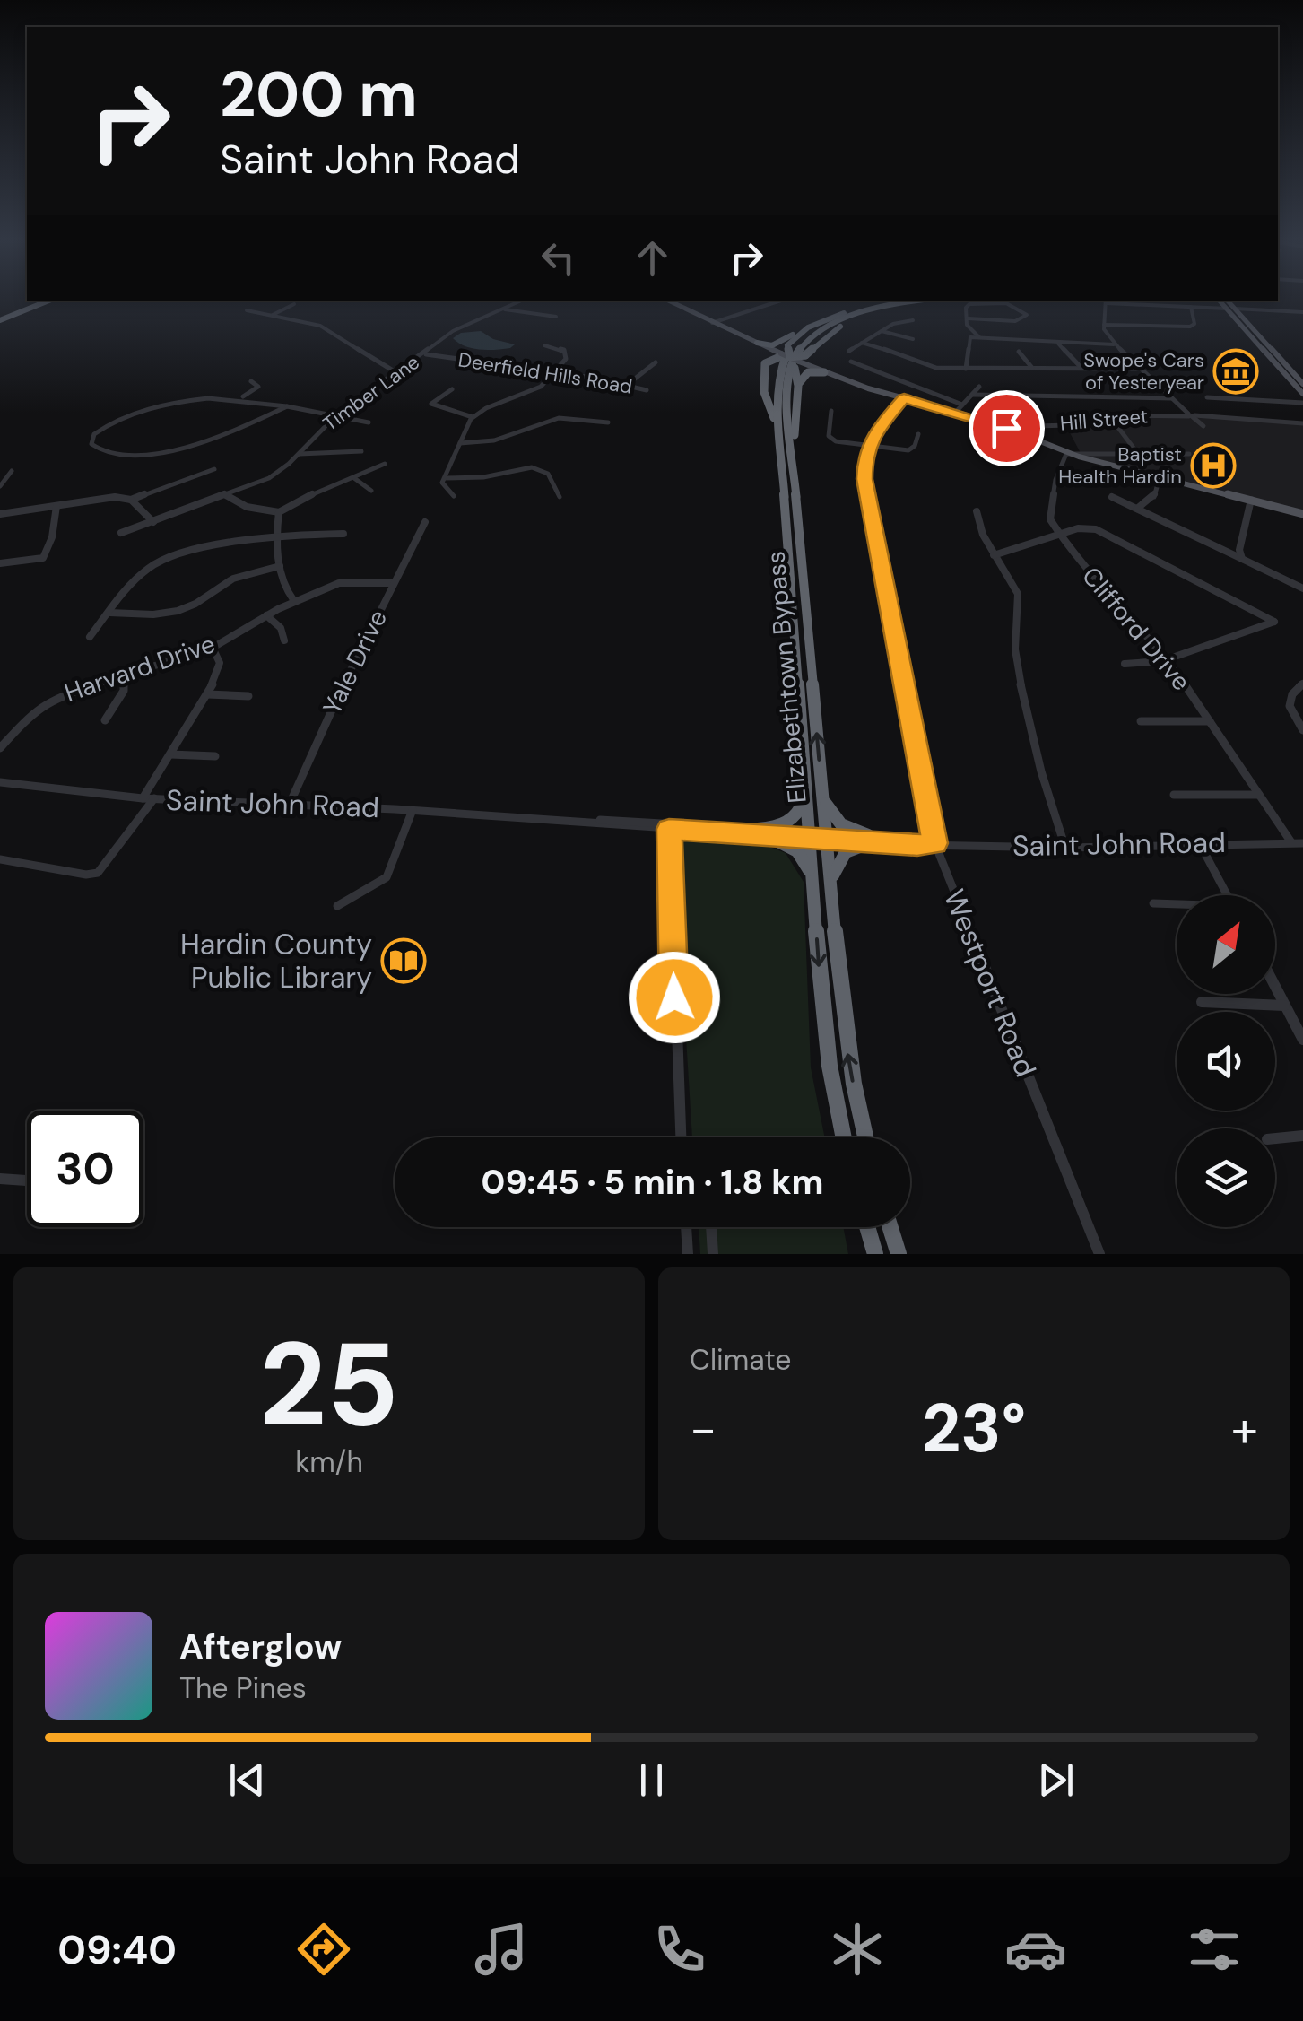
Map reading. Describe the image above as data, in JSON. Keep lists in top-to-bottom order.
{
  "streets": {
    "highway": ["Elizabethtown Bypass"],
    "street": [
      "Deerfield Hills Road",
      "Timber Lane",
      "Hill Street",
      "Clifford Drive",
      "Yale Drive",
      "Harvard Drive",
      "Saint John Road",
      "Westport Road"
    ]
  },
  "crossings": [
    ["Deerfield Hills Road", "Timber Lane"],
    ["Clifford Drive", "Saint John Road"],
    ["Yale Drive", "Harvard Drive"],
    ["Yale Drive", "Saint John Road"],
    ["Elizabethtown Bypass", "Saint John Road"],
    ["Saint John Road", "Westport Road"]
  ],
  "places": {
    "museum": ["Swope's Cars of Yesteryear"],
    "hospital": ["Baptist Health Hardin"],
    "library": ["Hardin County Public Library"]
  },
  "north": "top right",
  "page": {
    "turn": ["200 m", "Saint John Road"],
    "limit": "30",
    "trip": "09:45 · 5 min · 1.8 km",
    "tile": [
      ["25", "km/h"],
      "Climate"
    ],
    "heat": ["−", "23°", "+"],
    "song": ["Afterglow", "The Pines"],
    "tabs": "09:40"
  }
}
